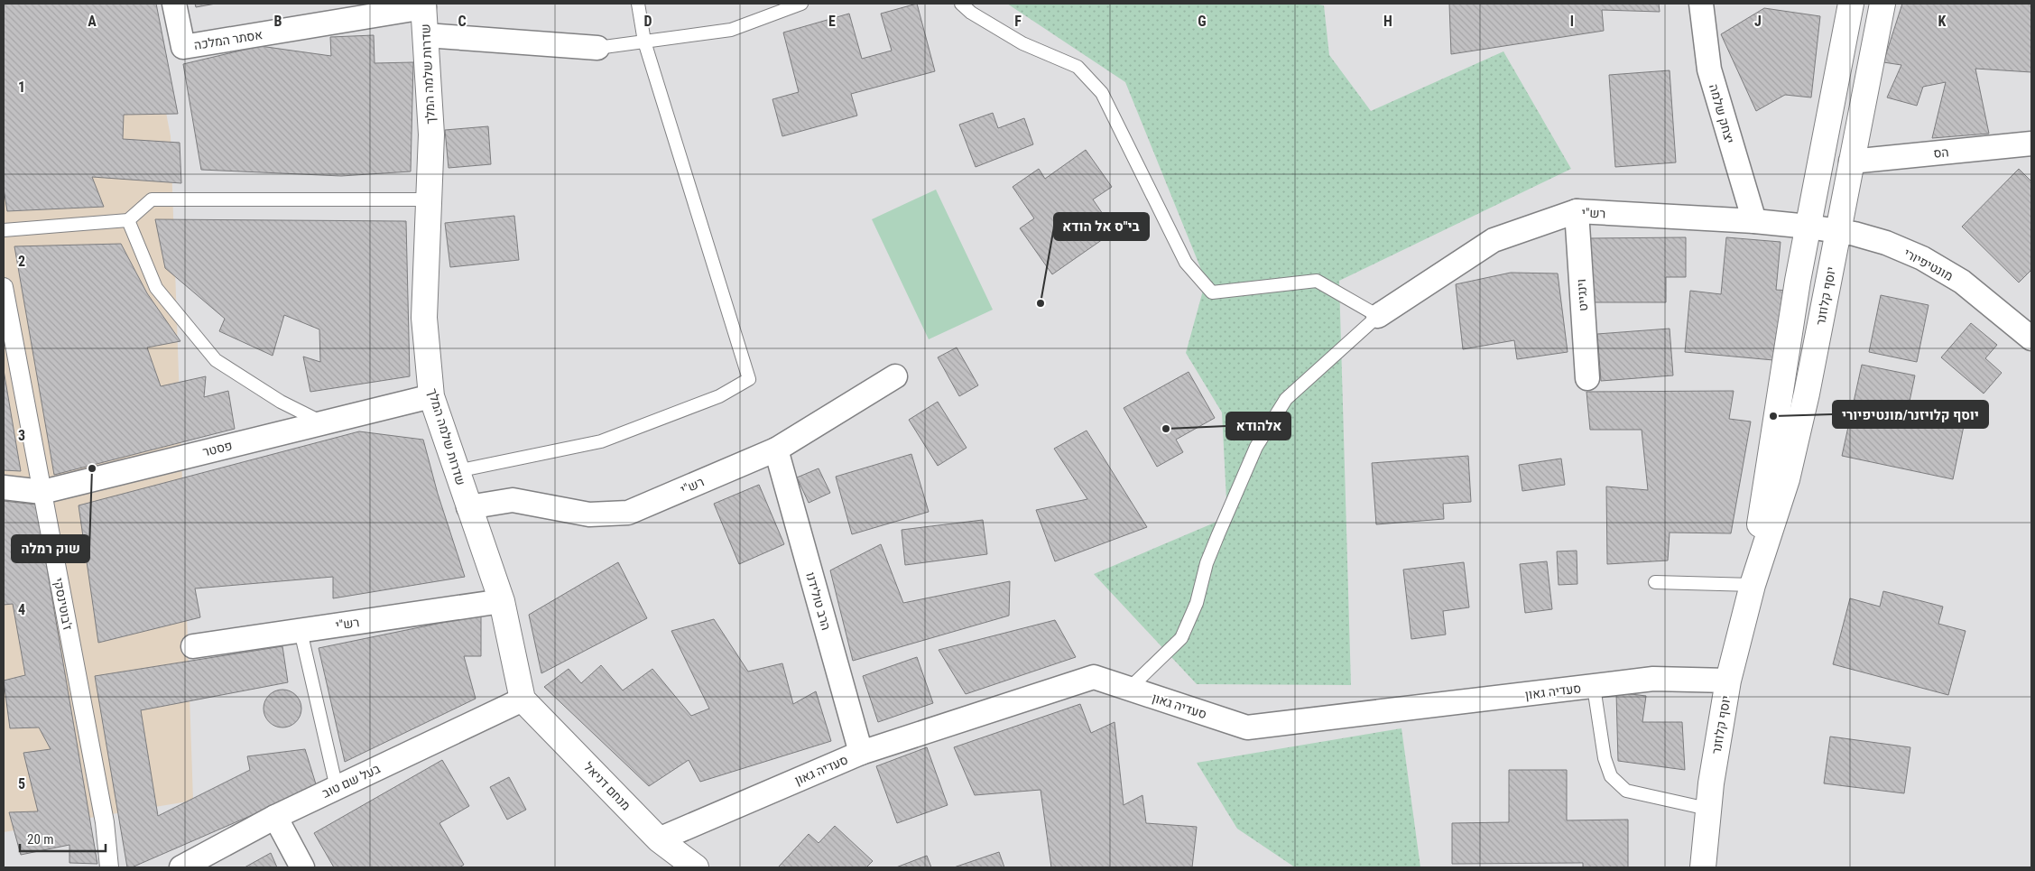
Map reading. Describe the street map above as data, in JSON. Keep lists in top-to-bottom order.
{
  "streets": {
    "main road": ["שדרות שלמה המלך", "יוסף קלוזנר", "מנחם דניאל"],
    "street": [
      "אסתר המלכה",
      "יצחק שלמה",
      "הס",
      "רש\"י",
      "מונטיפיורי",
      "וינגייט",
      "פסטר",
      "הרב טולידנו",
      "ז'בוטינסקי",
      "סעדיה גאון",
      "בעל שם טוב"
    ]
  },
  "crossings": [
    ["אסתר המלכה", "שדרות שלמה המלך"],
    ["שדרות שלמה המלך", "רש\"י"],
    ["שדרות שלמה המלך", "פסטר"],
    ["שדרות שלמה המלך", "בעל שם טוב"],
    ["שדרות שלמה המלך", "מנחם דניאל"],
    ["יצחק שלמה", "רש\"י"],
    ["הס", "יוסף קלוזנר"],
    ["רש\"י", "מונטיפיורי"],
    ["רש\"י", "וינגייט"],
    ["רש\"י", "יוסף קלוזנר"],
    ["רש\"י", "הרב טולידנו"],
    ["מונטיפיורי", "יוסף קלוזנר"],
    ["יוסף קלוזנר", "סעדיה גאון"],
    ["פסטר", "ז'בוטינסקי"],
    ["הרב טולידנו", "סעדיה גאון"],
    ["סעדיה גאון", "מנחם דניאל"],
    ["בעל שם טוב", "מנחם דניאל"]
  ],
  "places": [
    "בי\"ס אל הודא",
    "יוסף קלויזנר/מונטיפיורי",
    "אלהודא",
    "שוק רמלה"
  ],
  "scale_bar": "20 m",
  "grid": {
    "columns": [
      "A",
      "B",
      "C",
      "D",
      "E",
      "F",
      "G",
      "H",
      "I",
      "J",
      "K"
    ],
    "rows": [
      "1",
      "2",
      "3",
      "4",
      "5"
    ]
  }
}
